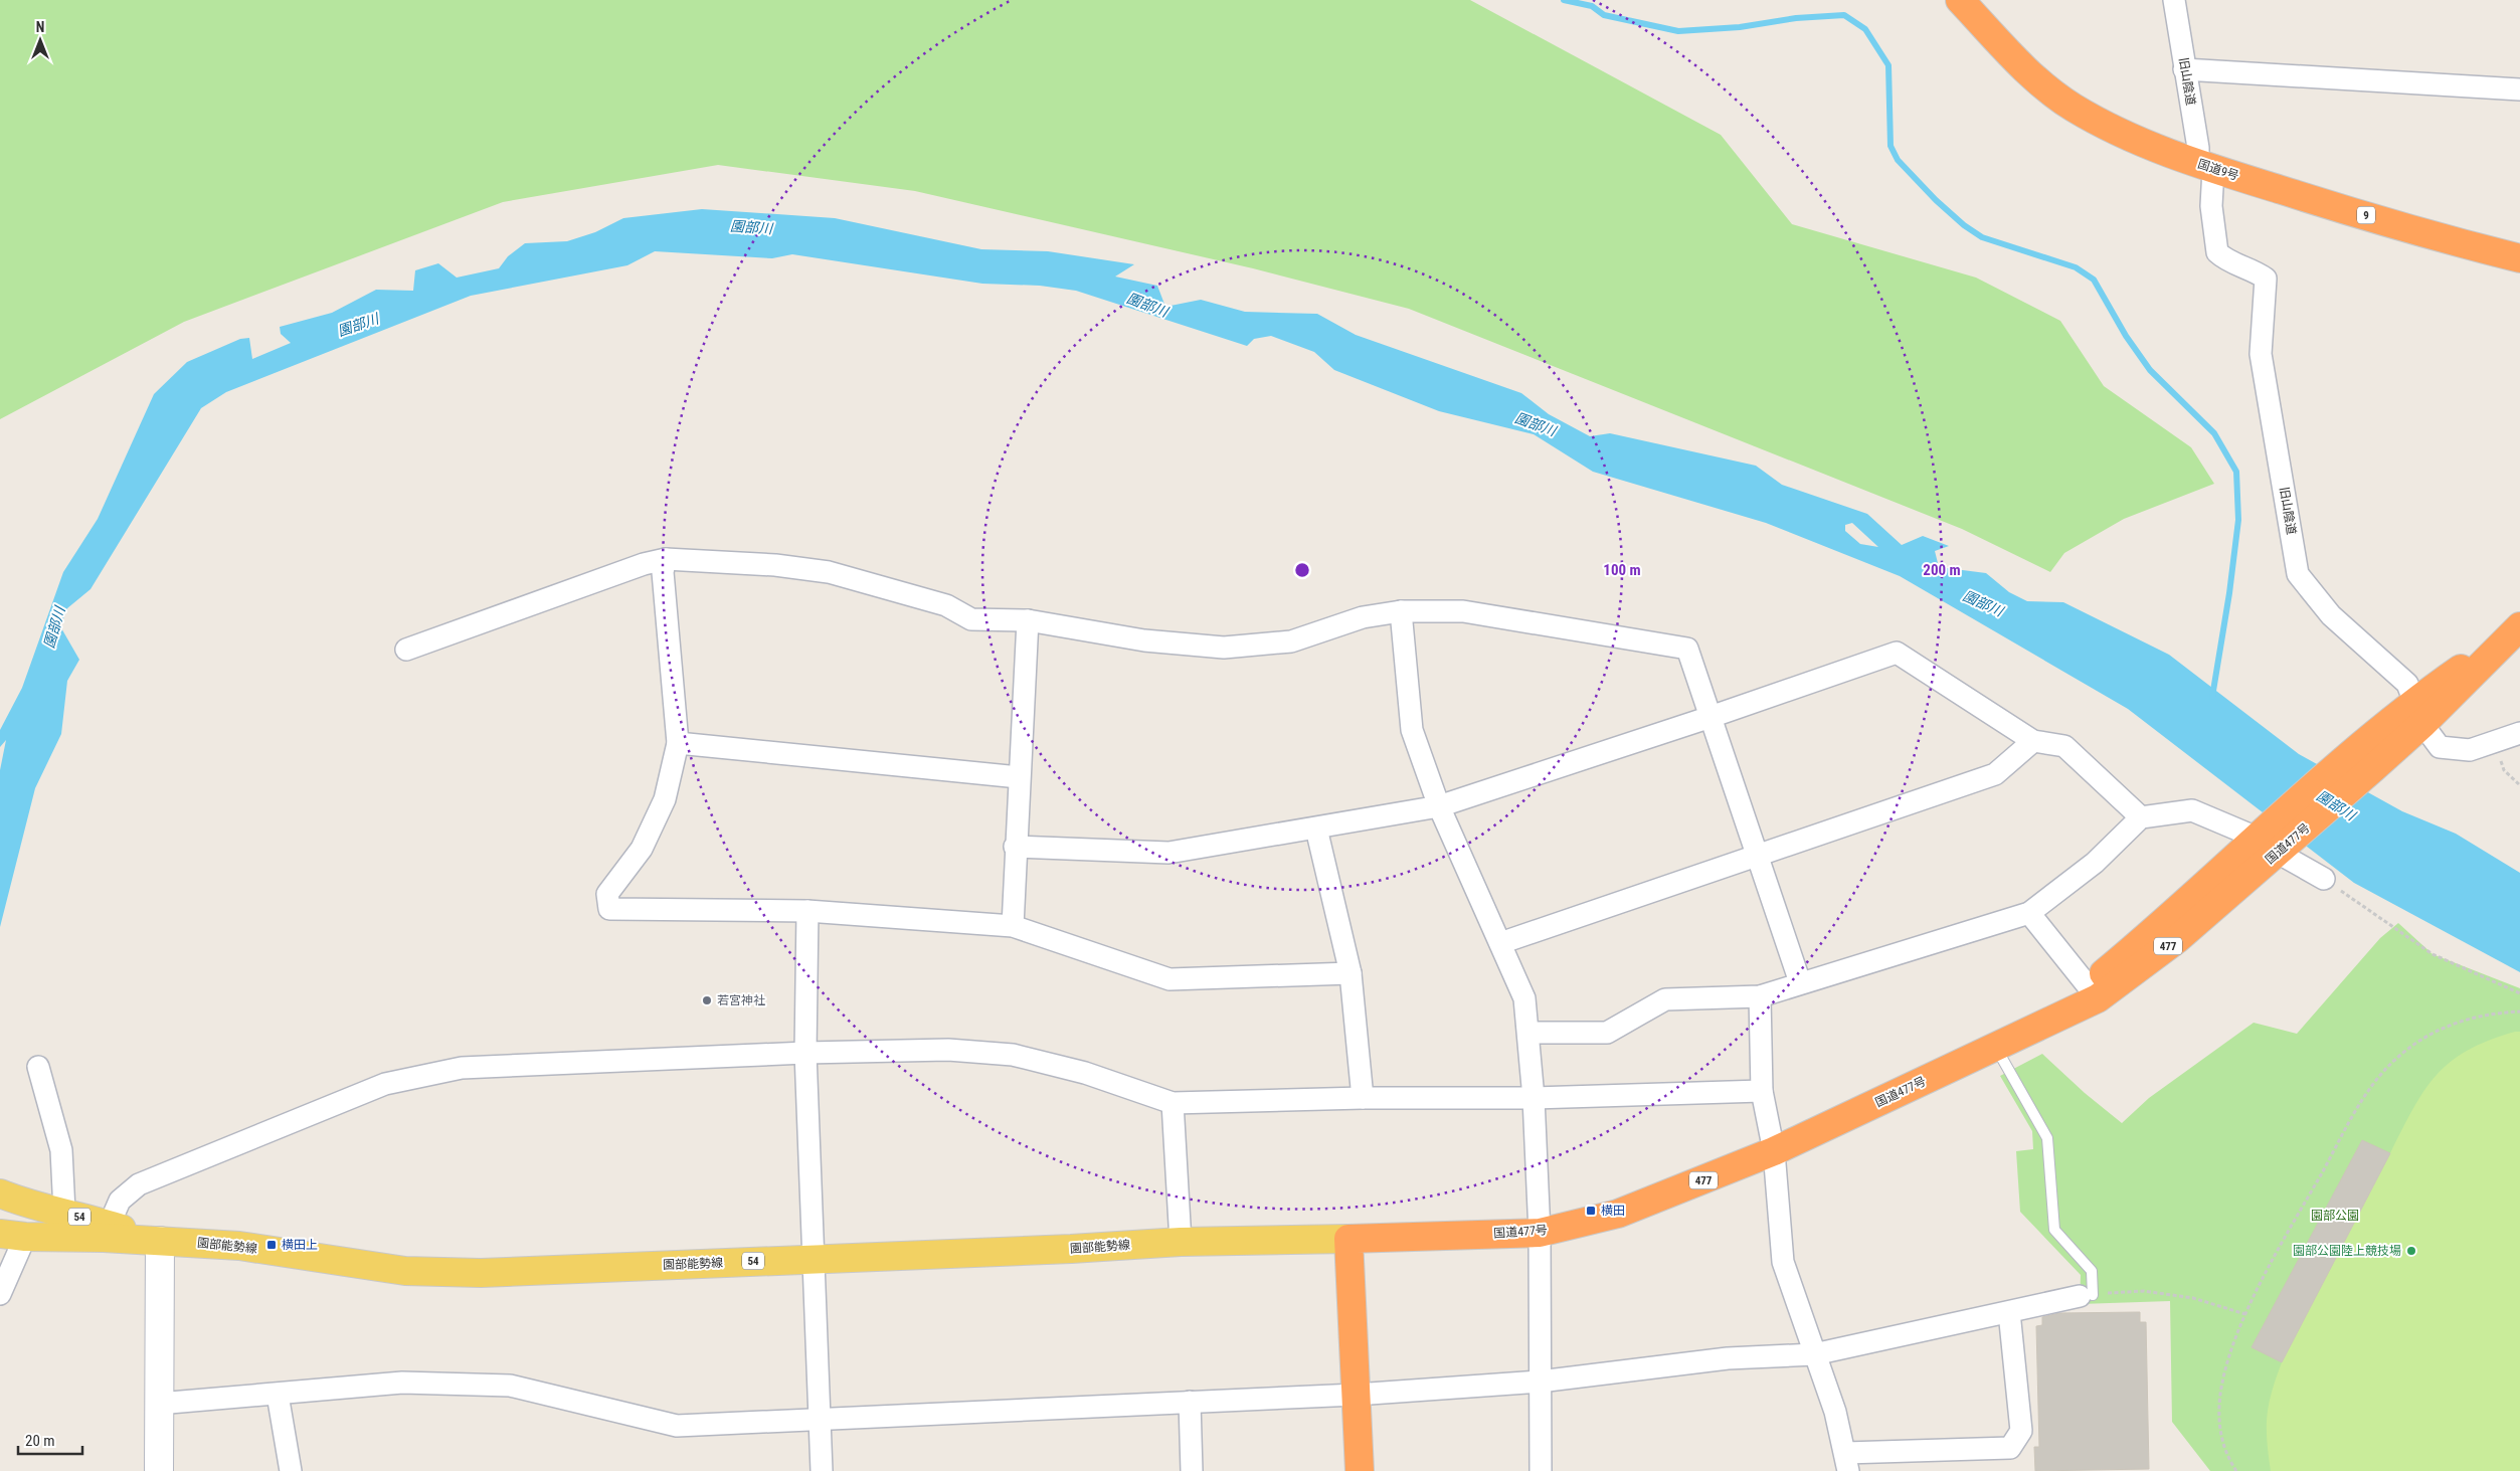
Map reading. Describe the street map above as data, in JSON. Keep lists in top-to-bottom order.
{
  "streets": {
    "highway": [
      "国道9号",
      "9",
      "国道477号",
      "477"
    ],
    "main road": ["54", "園部能勢線"],
    "street": ["旧山陰道"]
  },
  "crossings": [
    ["旧山陰道", "国道9号"],
    ["旧山陰道", "国道477号"],
    ["国道477号", "園部能勢線"]
  ],
  "water": ["園部川"],
  "parks": ["園部公園"],
  "places": {
    "other": ["若宮神社", "園部公園陸上競技場"],
    "transit": ["横田", "横田上"]
  },
  "scale_bar": "20 m",
  "north": "top",
  "rings": ["100 m", "200 m"]
}
